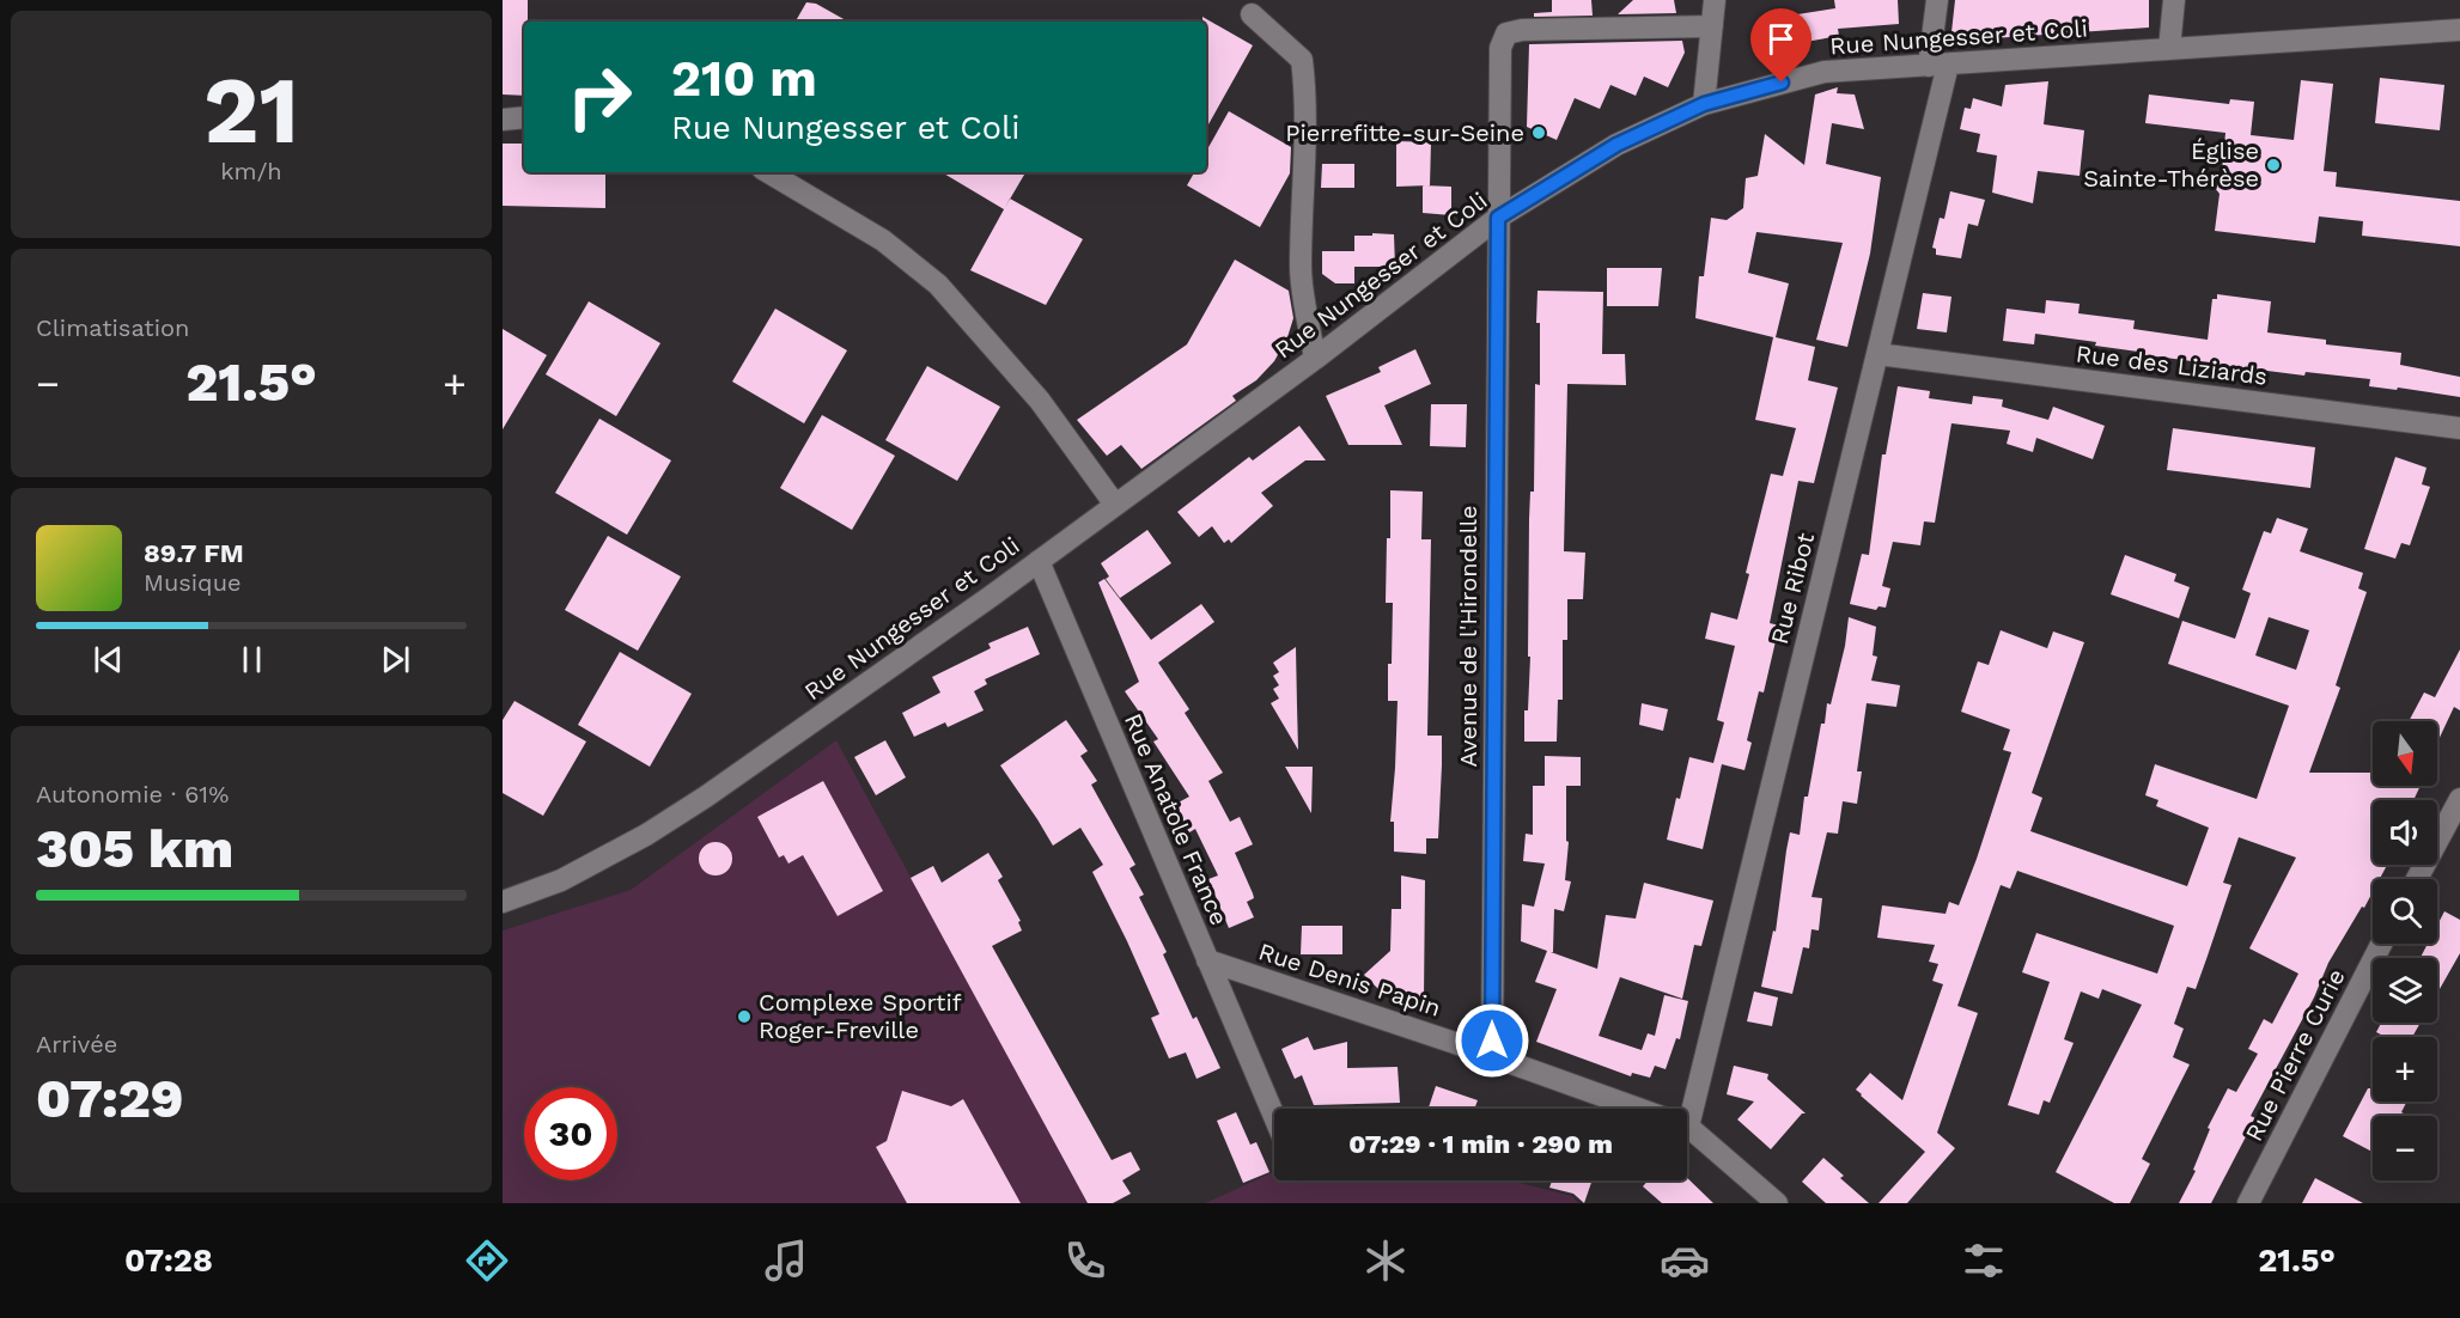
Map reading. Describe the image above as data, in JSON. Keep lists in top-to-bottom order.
{
  "streets": {
    "street": [
      "Rue Nungesser et Coli",
      "Rue des Liziards",
      "Rue Ribot",
      "Avenue de l'Hirondelle",
      "Rue Anatole France",
      "Rue Denis Papin",
      "Rue Pierre Curie"
    ]
  },
  "crossings": [
    ["Rue Nungesser et Coli", "Rue Ribot"],
    ["Rue Nungesser et Coli", "Avenue de l'Hirondelle"],
    ["Rue Nungesser et Coli", "Rue Anatole France"],
    ["Rue des Liziards", "Rue Ribot"],
    ["Rue Ribot", "Rue Denis Papin"],
    ["Avenue de l'Hirondelle", "Rue Denis Papin"],
    ["Rue Anatole France", "Rue Denis Papin"]
  ],
  "places": ["Pierrefitte-sur-Seine", "Église Sainte-Thérèse", "Complexe Sportif Roger-Freville"],
  "north": "bottom",
  "page": {
    "tile": [
      ["21", "km/h"],
      "Climatisation",
      ["Autonomie · 61%", "305 km"],
      ["Arrivée", "07:29"]
    ],
    "turn": ["210 m", "Rue Nungesser et Coli"],
    "heat": ["−", "21.5°", "+"],
    "song": ["89.7 FM", "Musique"],
    "map_buttons": ["+", "−"],
    "limit": "30",
    "trip": "07:29 · 1 min · 290 m",
    "tabs": ["07:28", "21.5°"]
  }
}
